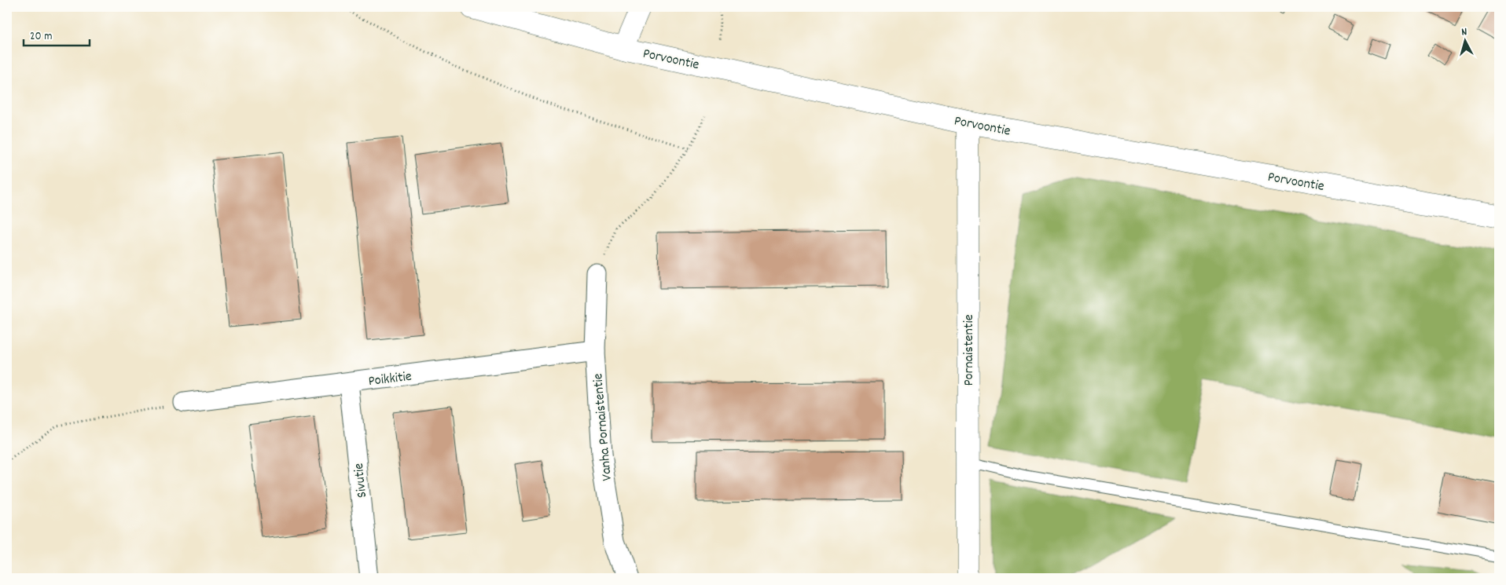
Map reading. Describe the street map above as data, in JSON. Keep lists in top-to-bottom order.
{
  "streets": {
    "main road": ["Porvoontie", "Pornaistentie"],
    "street": ["Poikkitie", "Vanha Pornaistentie", "Sivutie"]
  },
  "crossings": [
    ["Porvoontie", "Pornaistentie"],
    ["Poikkitie", "Vanha Pornaistentie"],
    ["Poikkitie", "Sivutie"]
  ],
  "scale_bar": "20 m",
  "north": "top"
}
